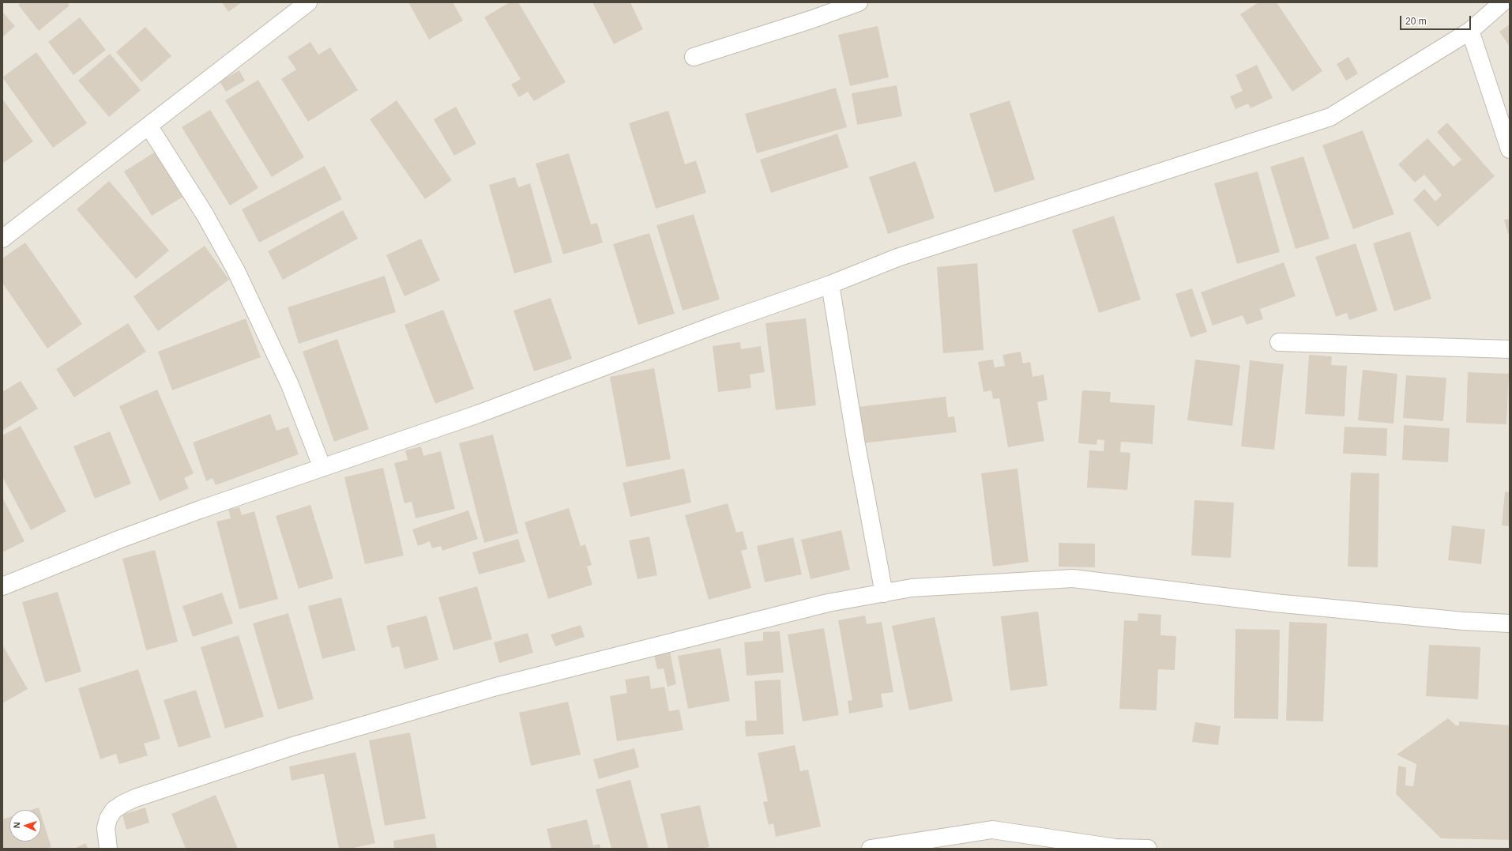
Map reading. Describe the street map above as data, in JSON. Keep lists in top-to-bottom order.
{
  "scale_bar": "20 m",
  "north": "left"
}
